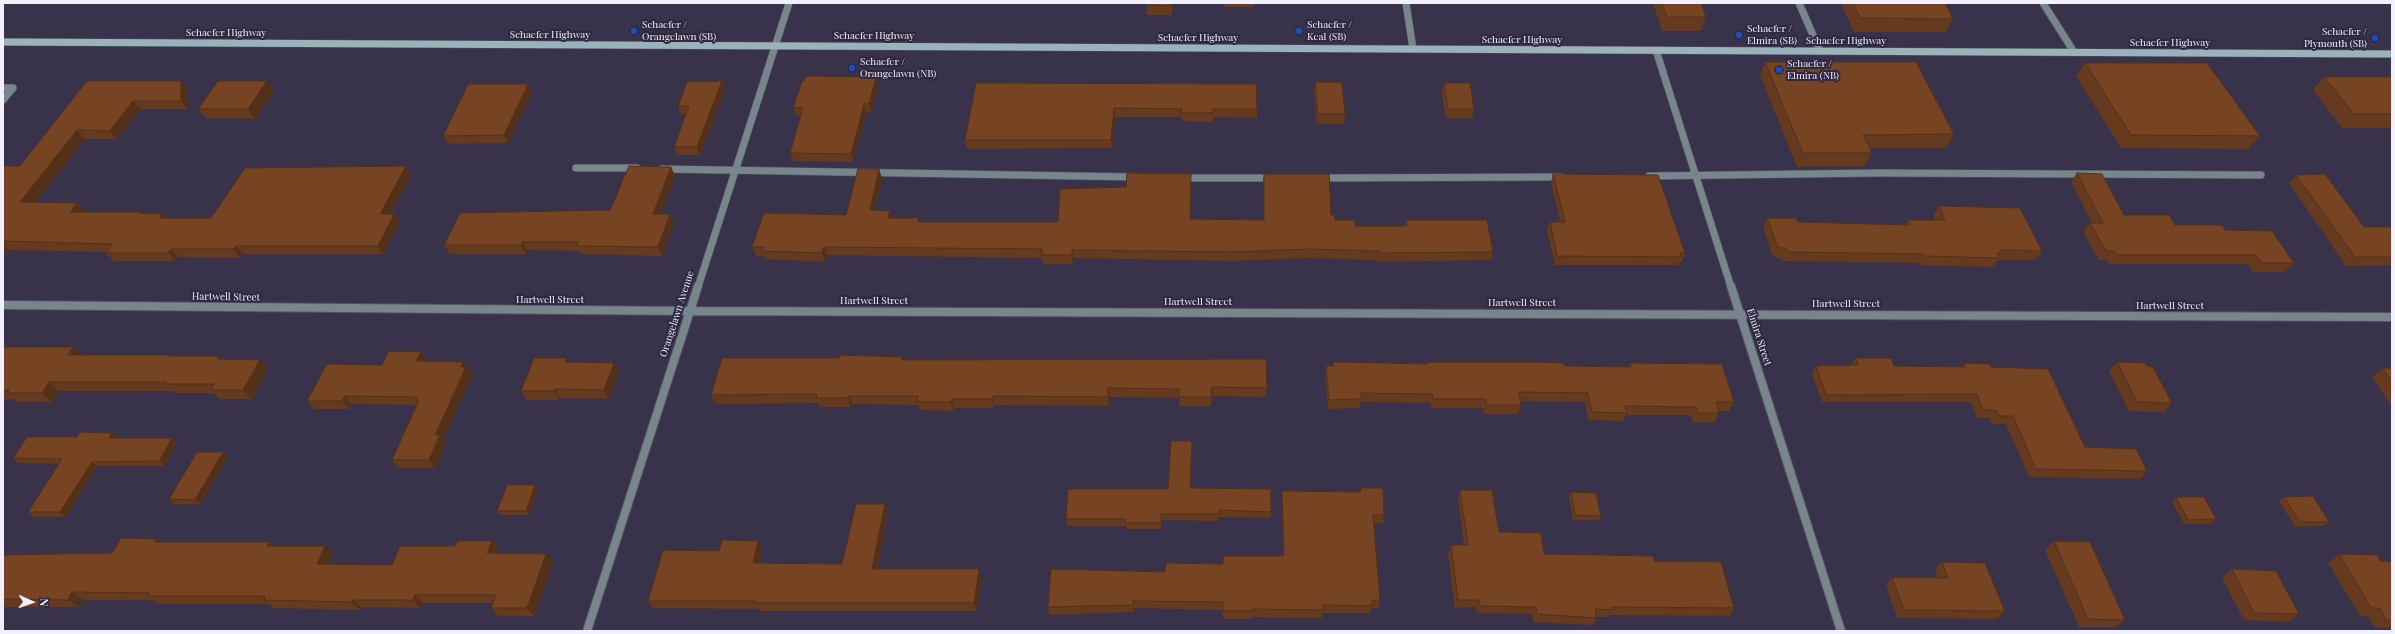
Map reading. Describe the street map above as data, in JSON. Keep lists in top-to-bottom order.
{
  "streets": {
    "main road": ["Schaefer Highway"],
    "street": ["Hartwell Street", "Orangelawn Avenue", "Elmira Street"]
  },
  "crossings": [
    ["Schaefer Highway", "Orangelawn Avenue"],
    ["Schaefer Highway", "Elmira Street"],
    ["Hartwell Street", "Orangelawn Avenue"],
    ["Hartwell Street", "Elmira Street"]
  ],
  "places": [
    "Schaefer / Orangelawn (SB)",
    "Schaefer / Keal (SB)",
    "Schaefer / Elmira (SB)",
    "Schaefer / Plymouth (SB)",
    "Schaefer / Orangelawn (NB)",
    "Schaefer / Elmira (NB)"
  ],
  "north": "right"
}
